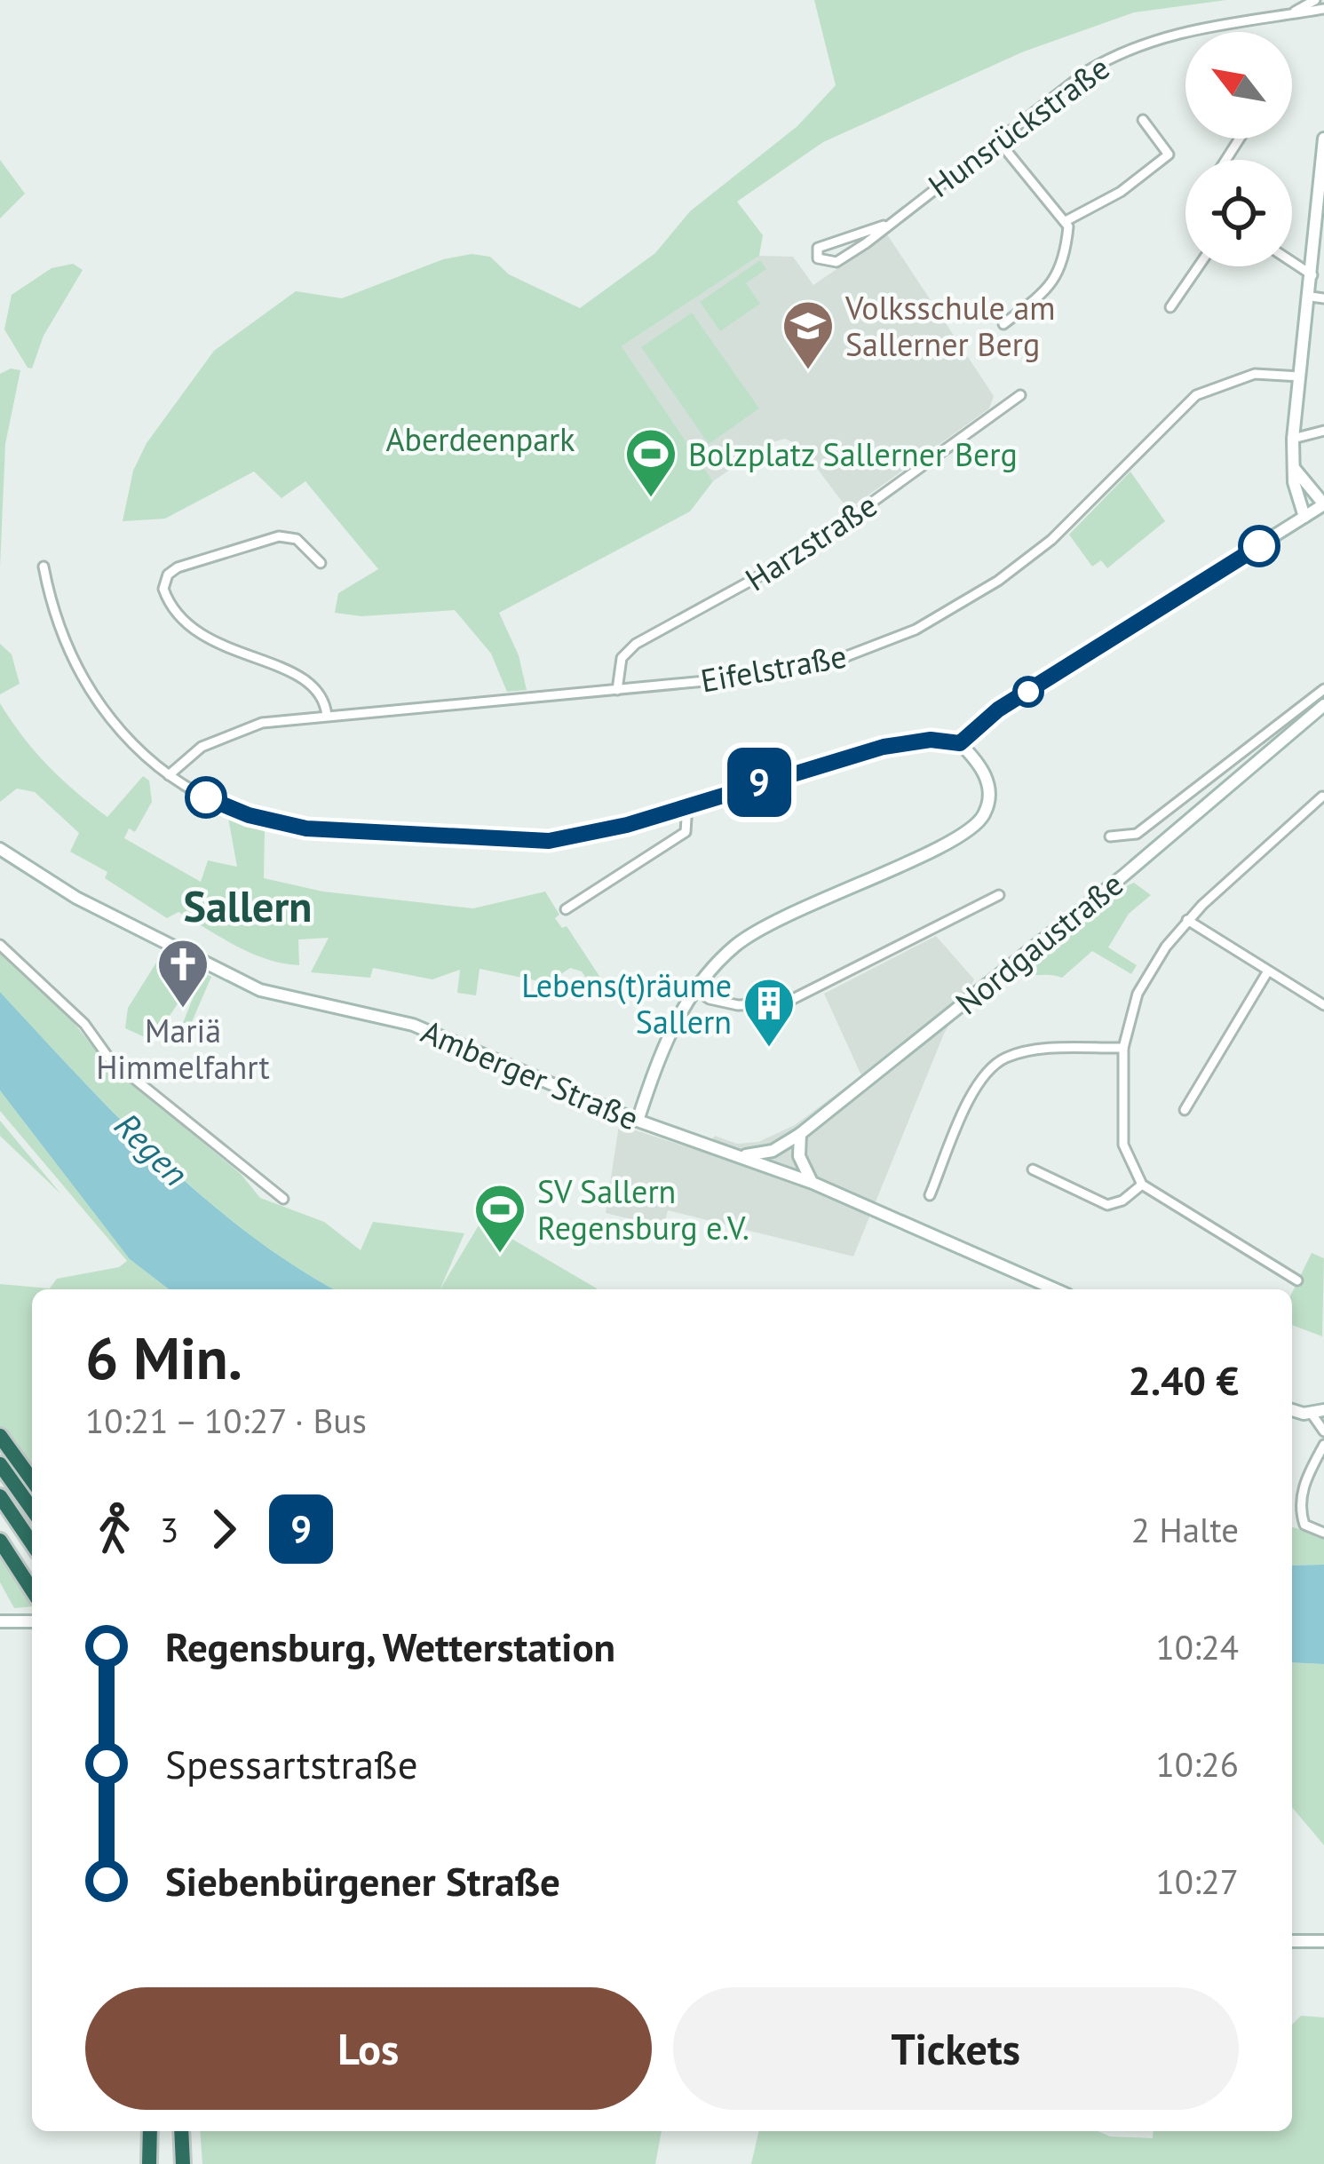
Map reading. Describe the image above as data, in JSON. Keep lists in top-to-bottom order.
{
  "streets": {
    "street": [
      "Hunsrückstraße",
      "Harzstraße",
      "Eifelstraße",
      "Nordgaustraße",
      "Amberger Straße"
    ]
  },
  "crossings": [
    ["Harzstraße", "Eifelstraße"],
    ["Nordgaustraße", "Amberger Straße"]
  ],
  "districts": ["Sallern"],
  "water": ["Regen"],
  "parks": ["Aberdeenpark"],
  "places": {
    "school or university": ["Volksschule am Sallerner Berg"],
    "sports": ["Bolzplatz Sallerner Berg", "SV Sallern Regensburg e.V."],
    "church": ["Mariä Himmelfahrt"],
    "building": ["Lebens(t)räume Sallern"]
  },
  "lines": ["bus line 9"],
  "north": "top left",
  "page": {
    "on_map": "9",
    "heading": ["6 Min.", "10:21 – 10:27 · Bus", "2.40 €"],
    "legs": ["3", "9", "2 Halte"],
    "list": [
      {
        "name": "Regensburg, Wetterstation",
        "value": "10:24"
      },
      {
        "name": "Spessartstraße",
        "value": "10:26"
      },
      {
        "name": "Siebenbürgener Straße",
        "value": "10:27"
      }
    ],
    "buttons": ["Los", "Tickets"]
  }
}
